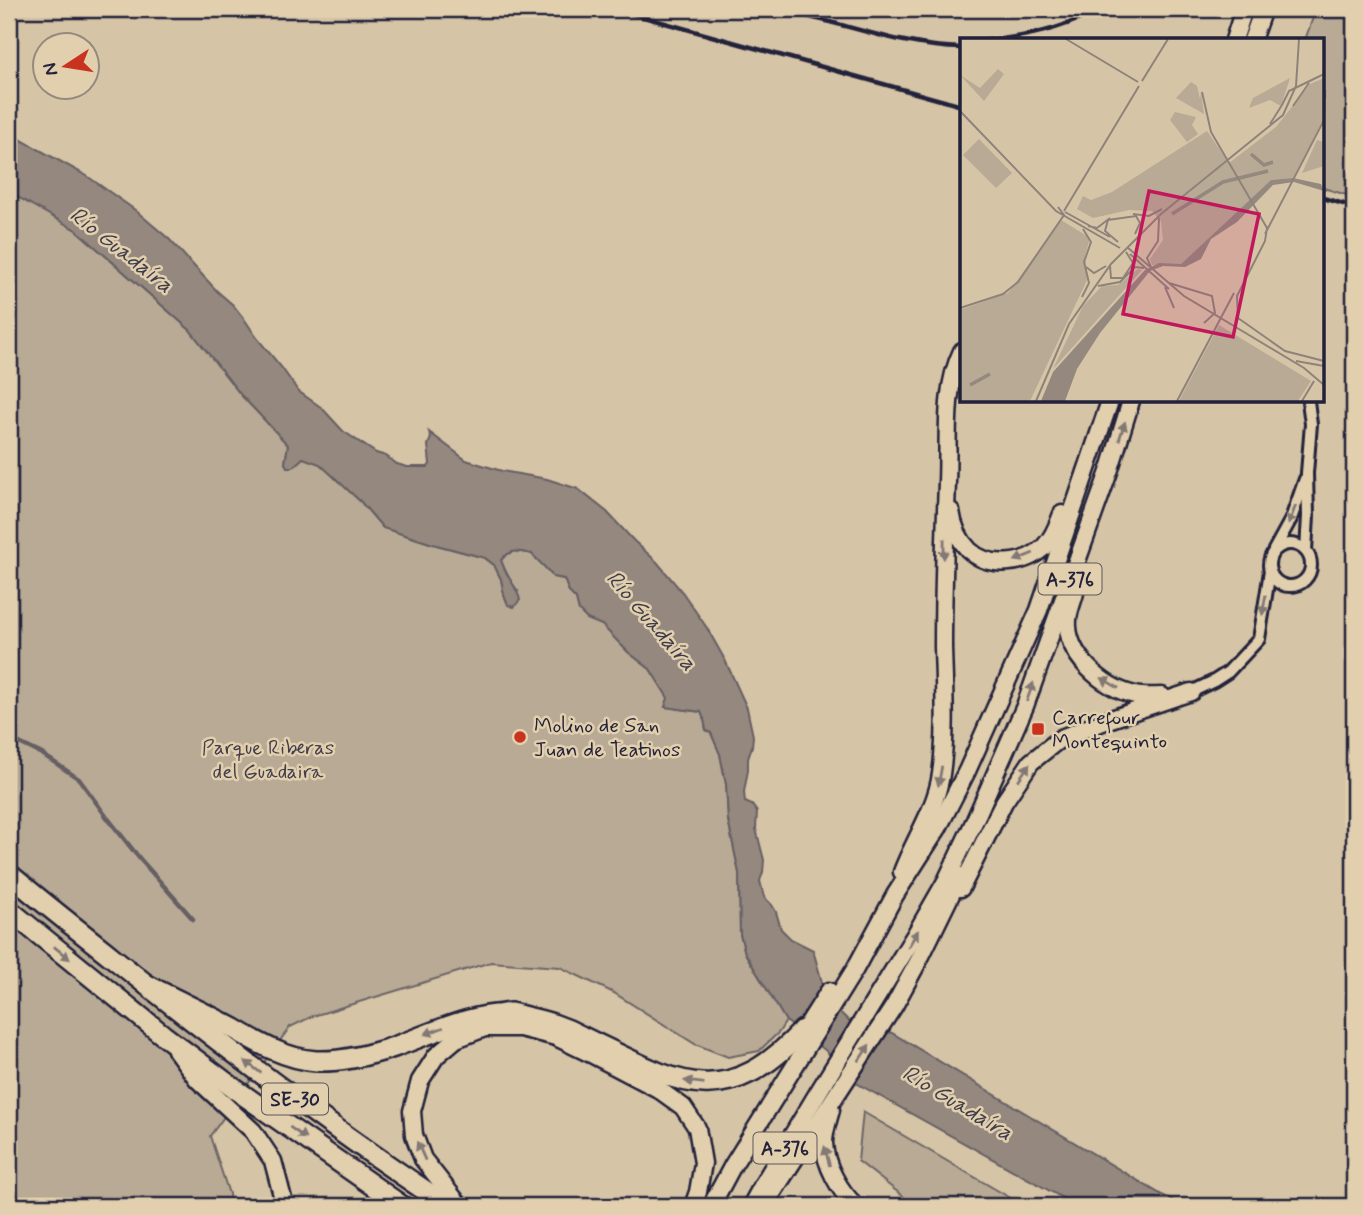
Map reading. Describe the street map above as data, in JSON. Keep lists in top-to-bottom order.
{
  "streets": {
    "highway": ["SE-30"],
    "main road": ["A-376"]
  },
  "water": ["Río Guadaíra"],
  "parks": ["Parque Riberas del Guadaira"],
  "places": {
    "transit": ["Carrefour Montequinto"],
    "other": ["Molino de San Juan de Teatinos"]
  },
  "north": "left"
}
